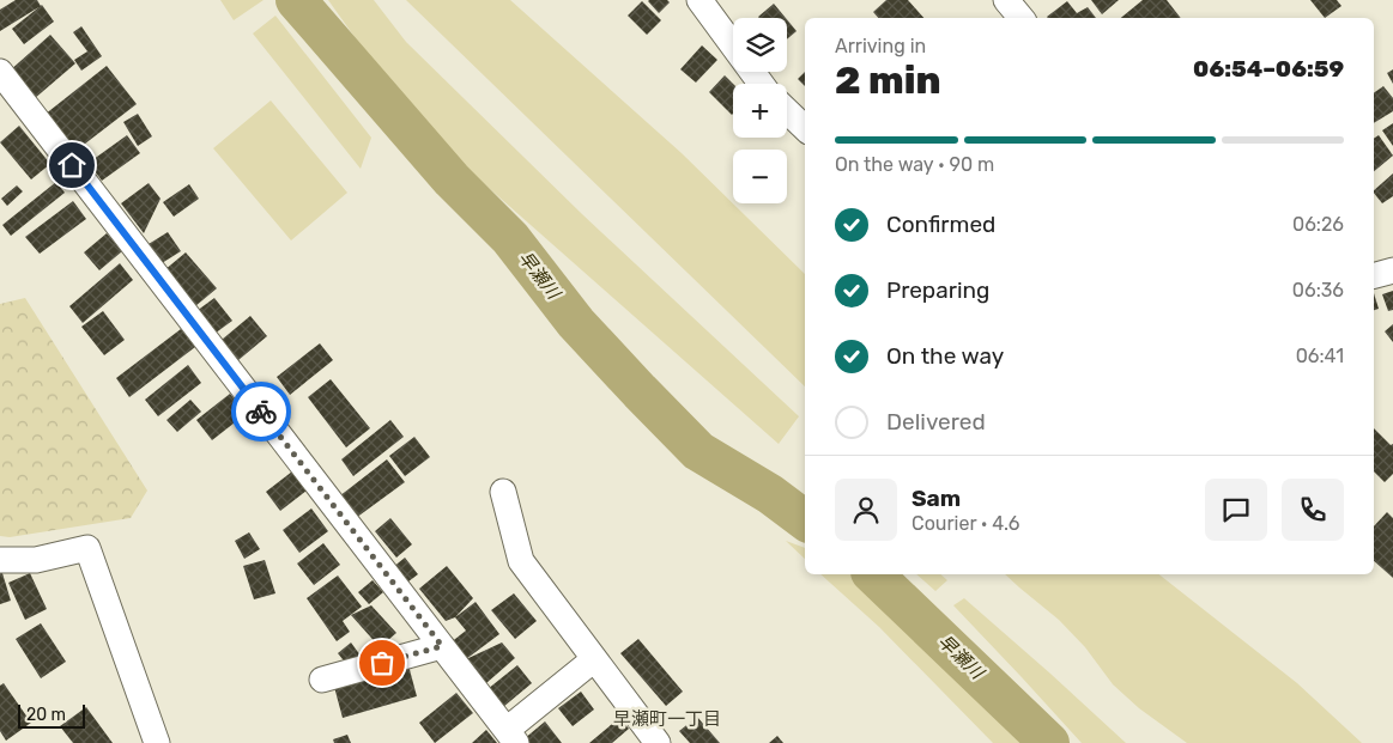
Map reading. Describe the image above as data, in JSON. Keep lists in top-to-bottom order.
{
  "districts": ["早瀬町一丁目"],
  "water": ["早瀬川"],
  "scale_bar": "20 m",
  "page": {
    "map_buttons": ["+", "−"],
    "heading": ["2 min", "Arriving in", "06:54–06:59"],
    "panel": ["Sam", "Courier · 4.6"],
    "bar": "On the way · 90 m",
    "list": [
      ["Confirmed", "06:26"],
      ["Preparing", "06:36"],
      ["On the way", "06:41"],
      "Delivered"
    ],
    "scale": "20 m"
  }
}
